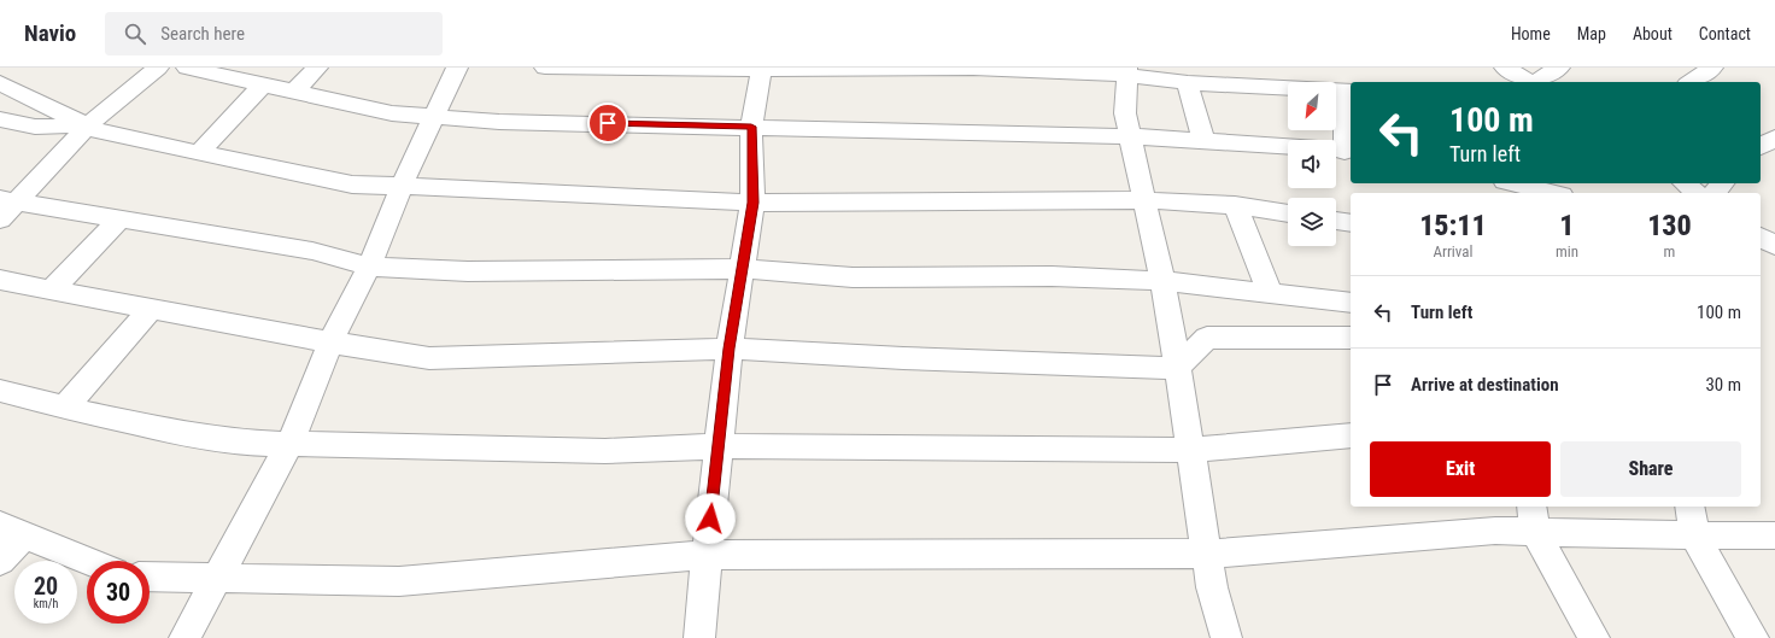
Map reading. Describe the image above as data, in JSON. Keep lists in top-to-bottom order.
{
  "north": "bottom left",
  "page": {
    "header": "Navio",
    "search": "Search here",
    "nav": [
      "Home",
      "Map",
      "About",
      "Contact"
    ],
    "turn": ["100 m", "Turn left"],
    "eta": [
      "15:11",
      "Arrival",
      "1",
      "min",
      "130",
      "m"
    ],
    "list": [
      {
        "name": "Turn left",
        "value": "100 m"
      },
      {
        "name": "Arrive at destination",
        "value": "30 m"
      }
    ],
    "buttons": ["Exit", "Share"],
    "speed": "20 km/h",
    "limit": "30"
  }
}
